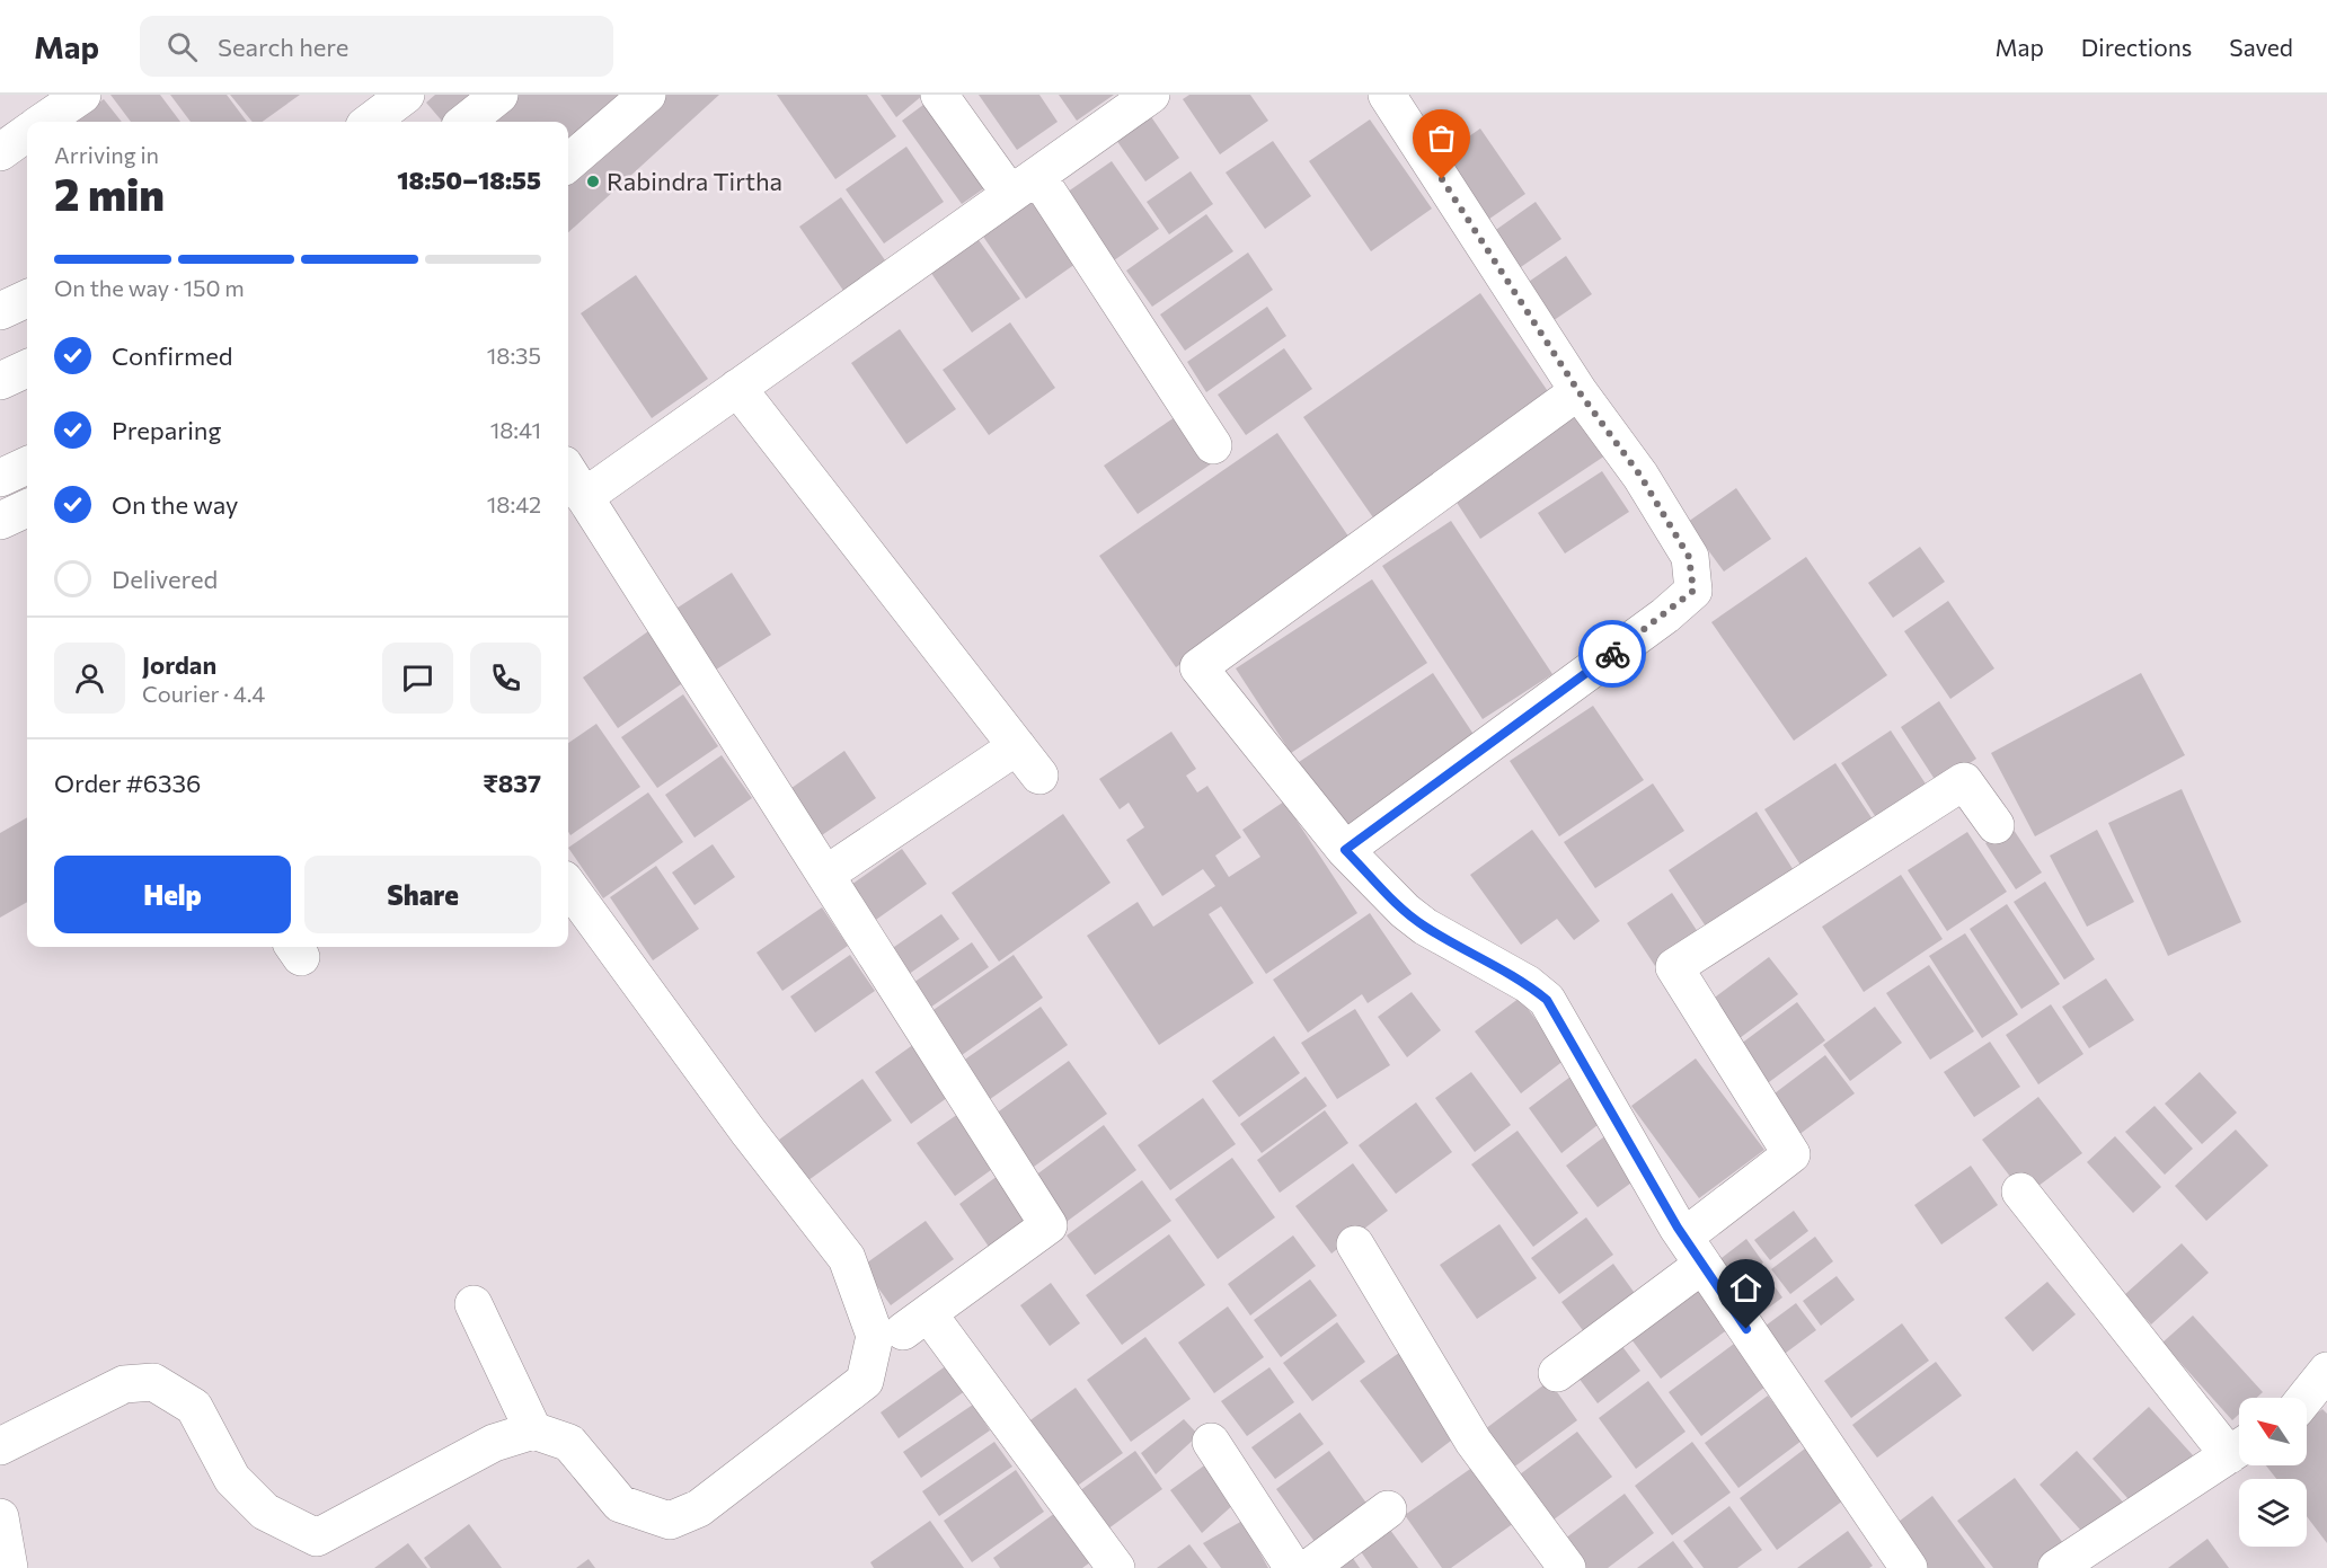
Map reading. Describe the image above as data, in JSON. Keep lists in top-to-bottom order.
{
  "places": ["Rabindra Tirtha"],
  "north": "top left",
  "page": {
    "header": "Map",
    "search": "Search here",
    "nav": ["Map", "Directions", "Saved"],
    "heading": ["2 min", "Arriving in", "18:50–18:55"],
    "panel": [
      "Jordan",
      "Courier · 4.4",
      "Order #6336",
      "₹837"
    ],
    "bar": "On the way · 150 m",
    "list": [
      ["Confirmed", "18:35"],
      ["Preparing", "18:41"],
      ["On the way", "18:42"],
      "Delivered"
    ],
    "buttons": ["Help", "Share"]
  }
}
